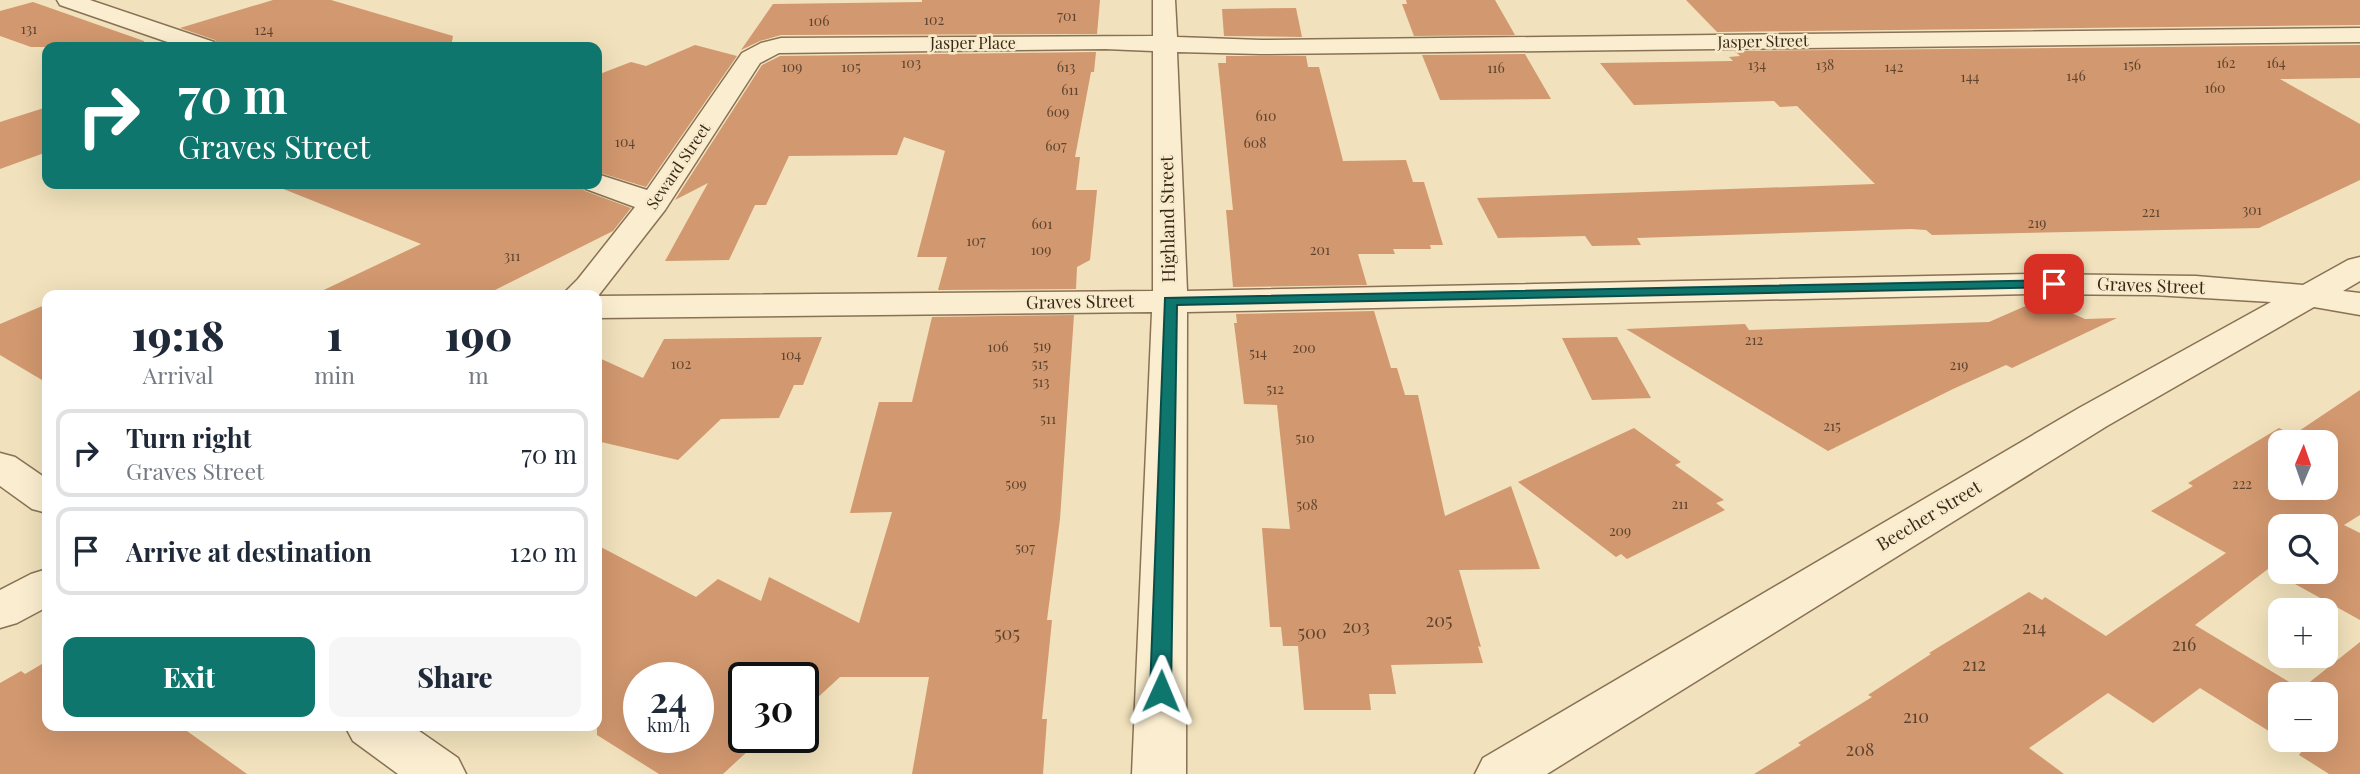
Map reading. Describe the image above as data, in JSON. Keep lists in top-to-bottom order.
{
  "streets": {
    "street": [
      "Jasper Street",
      "Jasper Place",
      "Seward Street",
      "Highland Street",
      "Graves Street",
      "Beecher Street"
    ]
  },
  "crossings": [
    ["Jasper Street", "Jasper Place"],
    ["Jasper Street", "Highland Street"],
    ["Jasper Place", "Seward Street"],
    ["Jasper Place", "Highland Street"],
    ["Highland Street", "Graves Street"],
    ["Graves Street", "Beecher Street"]
  ],
  "house_numbers": [
    "701",
    "102",
    "106",
    "131",
    "124",
    "103",
    "162",
    "164",
    "134",
    "138",
    "156",
    "109",
    "105",
    "613",
    "142",
    "116",
    "146",
    "144",
    "160",
    "611",
    "609",
    "610",
    "104",
    "608",
    "607",
    "301",
    "221",
    "219",
    "601",
    "107",
    "109",
    "201",
    "311",
    "212",
    "519",
    "106",
    "200",
    "514",
    "104",
    "102",
    "515",
    "219",
    "513",
    "512",
    "511",
    "215",
    "510",
    "509",
    "222",
    "211",
    "508",
    "209",
    "507",
    "205",
    "203",
    "214",
    "500",
    "505",
    "216",
    "212",
    "210",
    "208"
  ],
  "north": "top",
  "page": {
    "turn": ["70 m", "Graves Street"],
    "eta": [
      "19:18",
      "Arrival",
      "1",
      "min",
      "190",
      "m"
    ],
    "list": [
      {
        "name": "Turn right",
        "note": "Graves Street",
        "value": "70 m"
      },
      {
        "name": "Arrive at destination",
        "value": "120 m"
      }
    ],
    "map_buttons": ["+", "−"],
    "buttons": ["Exit", "Share"],
    "speed": "24 km/h",
    "limit": "30"
  }
}
